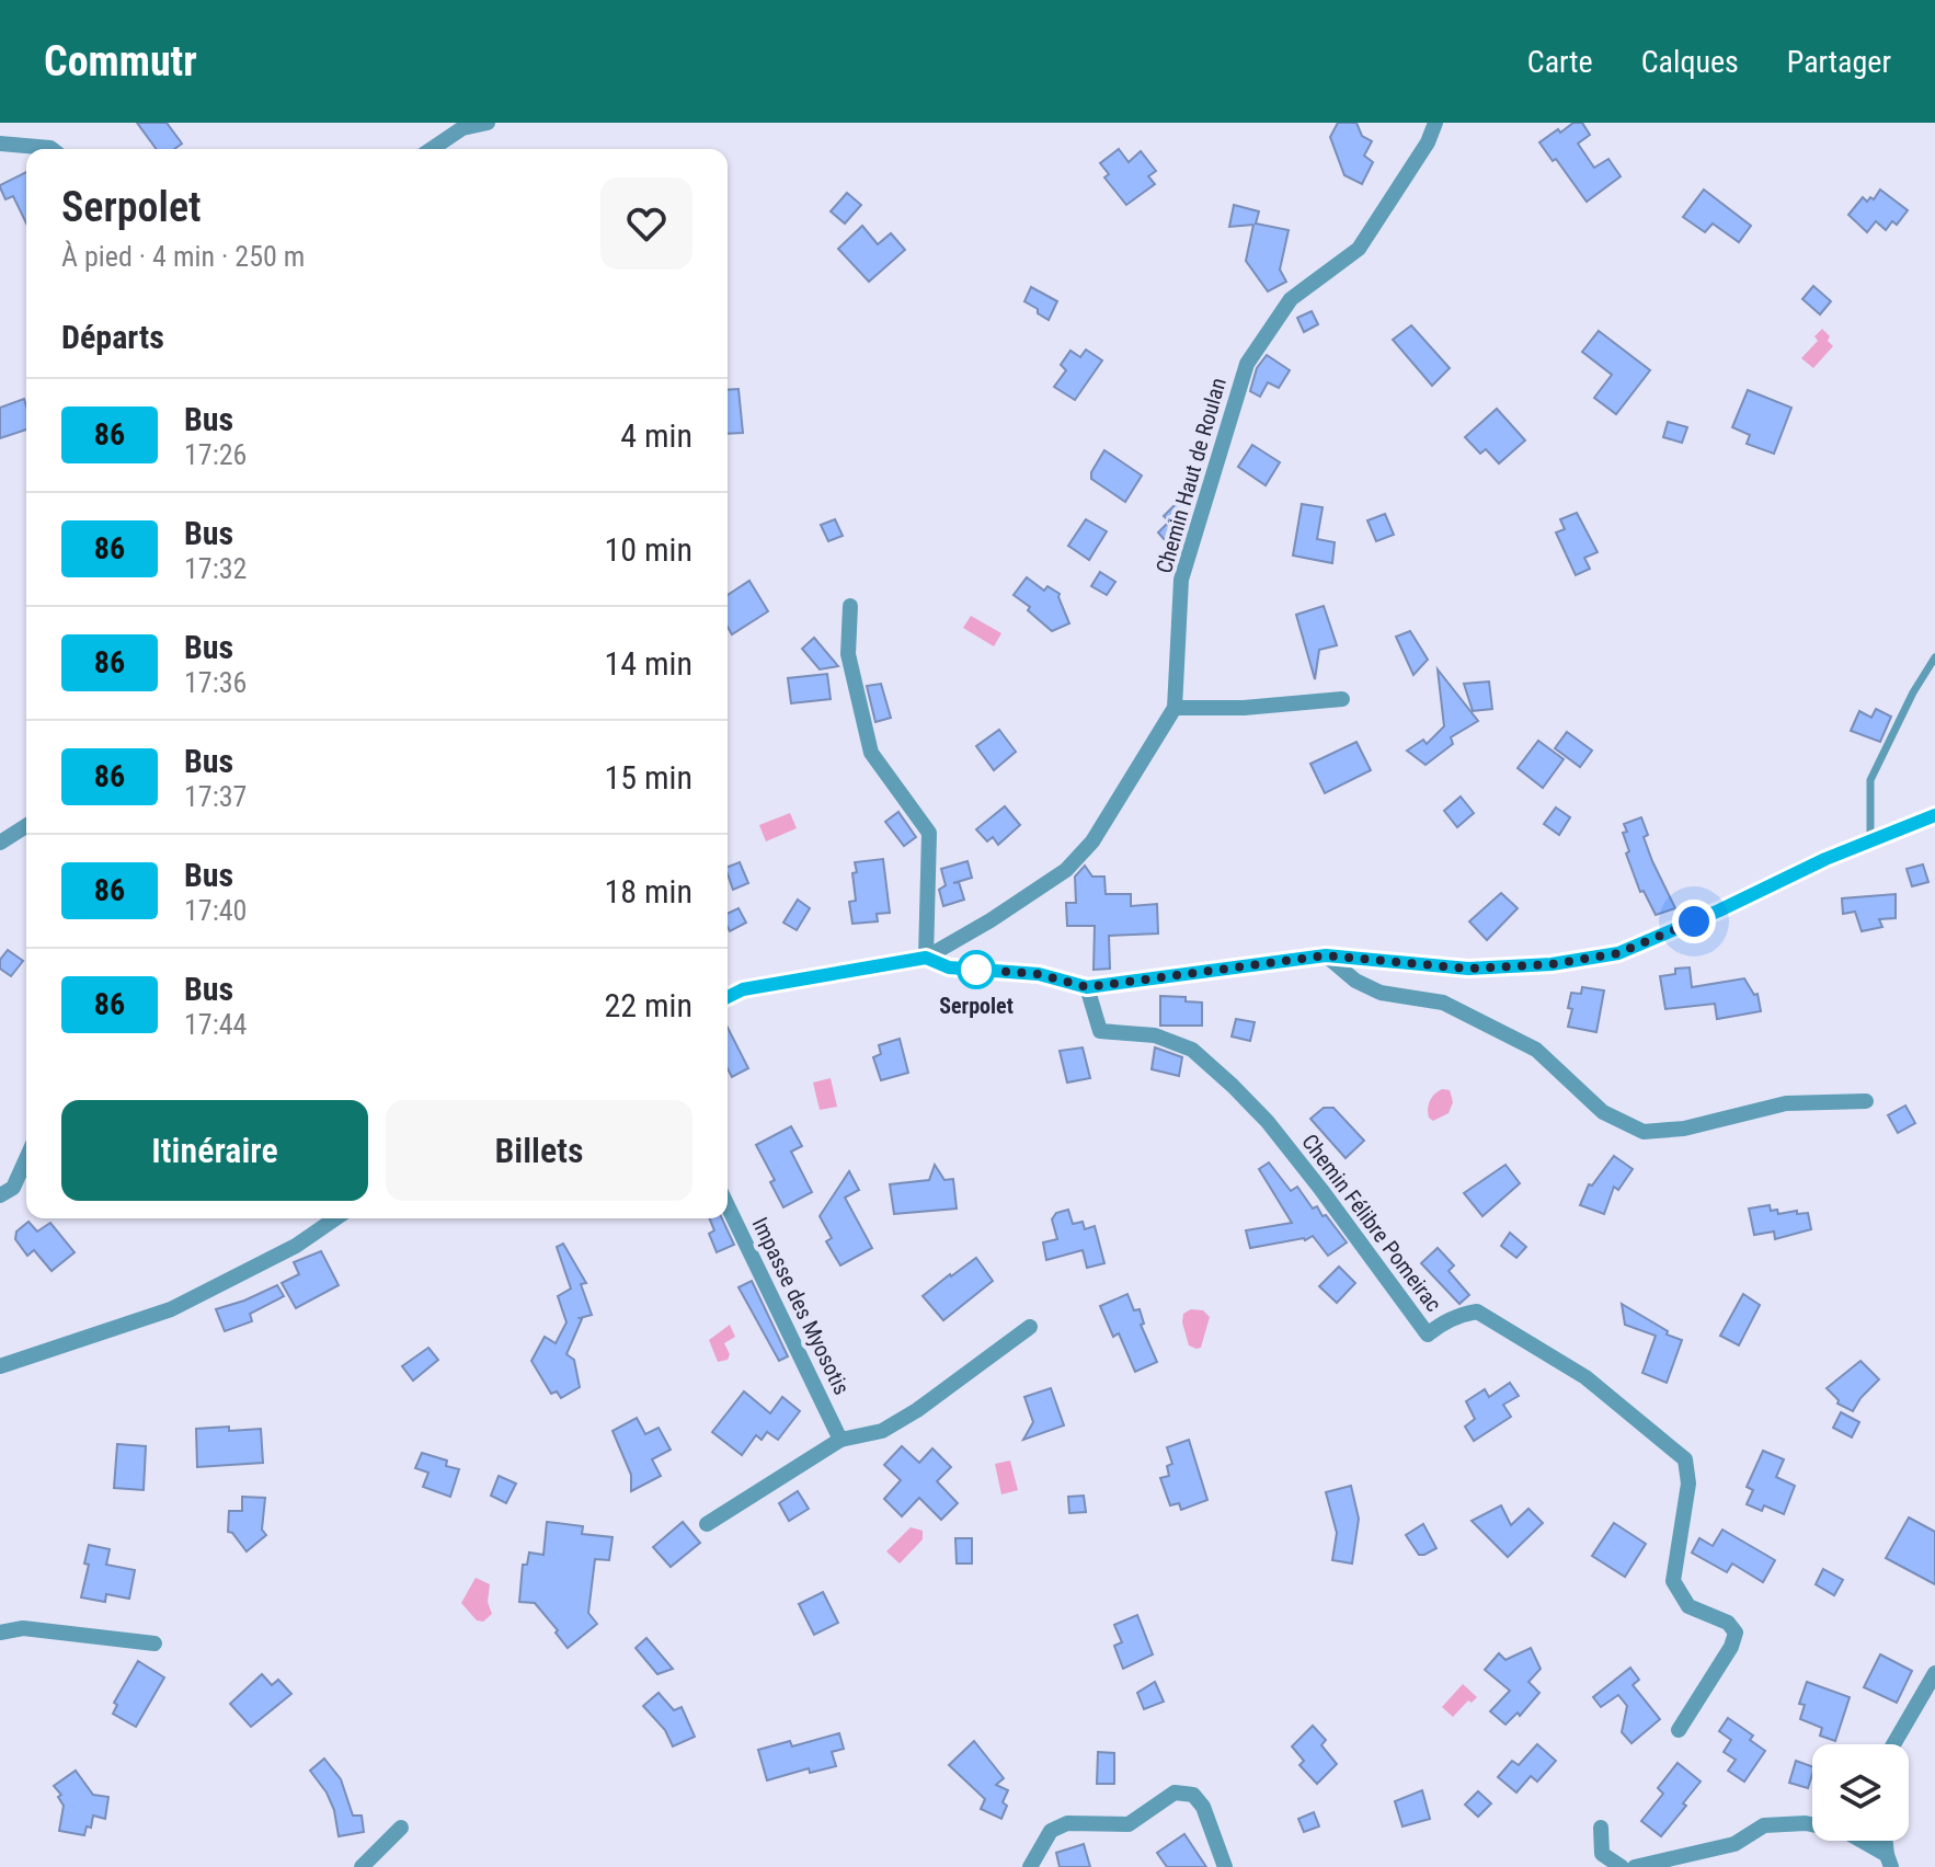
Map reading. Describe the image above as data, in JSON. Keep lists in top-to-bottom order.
{
  "streets": {
    "street": ["Chemin Haut de Roulan", "Chemin Félibre Pomeirac", "Impasse des Myosotis"]
  },
  "places": ["Serpolet"],
  "lines": ["bus line 86"],
  "page": {
    "header": "Commutr",
    "nav": ["Carte", "Calques", "Partager"],
    "heading": [
      ["Serpolet", "À pied · 4 min · 250 m"],
      "Départs"
    ],
    "list": [
      {
        "mark": "86",
        "name": "Bus",
        "note": "17:26",
        "value": "4 min"
      },
      {
        "mark": "86",
        "name": "Bus",
        "note": "17:32",
        "value": "10 min"
      },
      {
        "mark": "86",
        "name": "Bus",
        "note": "17:36",
        "value": "14 min"
      },
      {
        "mark": "86",
        "name": "Bus",
        "note": "17:37",
        "value": "15 min"
      },
      {
        "mark": "86",
        "name": "Bus",
        "note": "17:40",
        "value": "18 min"
      },
      {
        "mark": "86",
        "name": "Bus",
        "note": "17:44",
        "value": "22 min"
      }
    ],
    "buttons": ["Itinéraire", "Billets"]
  }
}
